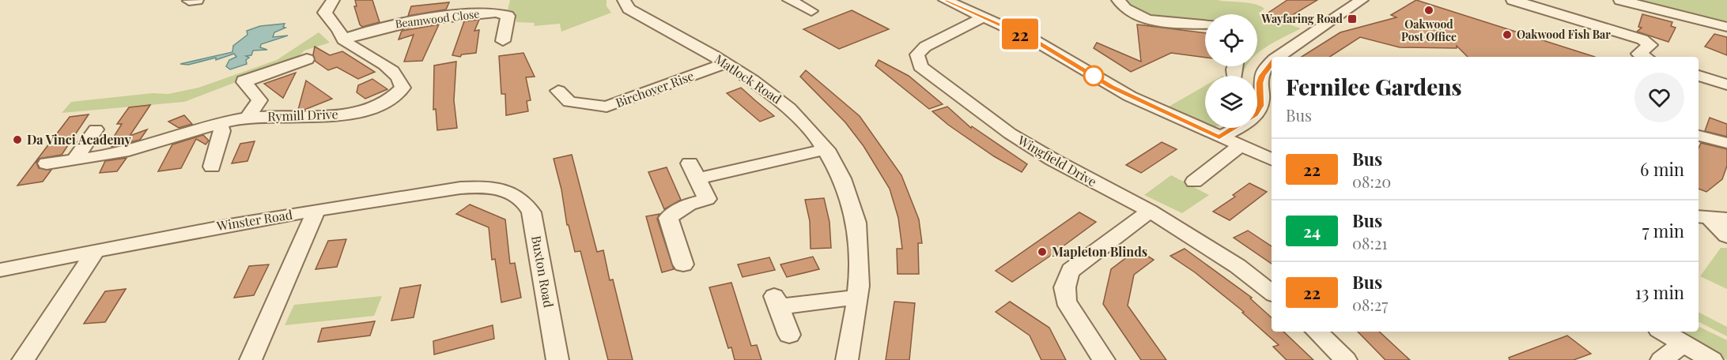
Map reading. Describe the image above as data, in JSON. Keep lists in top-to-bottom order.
{
  "streets": {
    "street": [
      "Beamwood Close",
      "Matlock Road",
      "Birchover Rise",
      "Rymill Drive",
      "Wingfield Drive",
      "Winster Road",
      "Buxton Road"
    ]
  },
  "crossings": [
    ["Beamwood Close", "Rymill Drive"],
    ["Matlock Road", "Birchover Rise"],
    ["Winster Road", "Buxton Road"]
  ],
  "places": {
    "other": [
      "Oakwood Post Office",
      "Oakwood Fish Bar",
      "Da Vinci Academy",
      "Mapleton Blinds"
    ],
    "transit": ["Wayfaring Road"]
  },
  "lines": ["bus line 22"],
  "page": {
    "on_map": "22",
    "heading": ["Fernilee Gardens", "Bus"],
    "list": [
      {
        "mark": "22",
        "name": "Bus",
        "note": "08:20",
        "value": "6 min"
      },
      {
        "mark": "24",
        "name": "Bus",
        "note": "08:21",
        "value": "7 min"
      },
      {
        "mark": "22",
        "name": "Bus",
        "note": "08:27",
        "value": "13 min"
      }
    ]
  }
}
